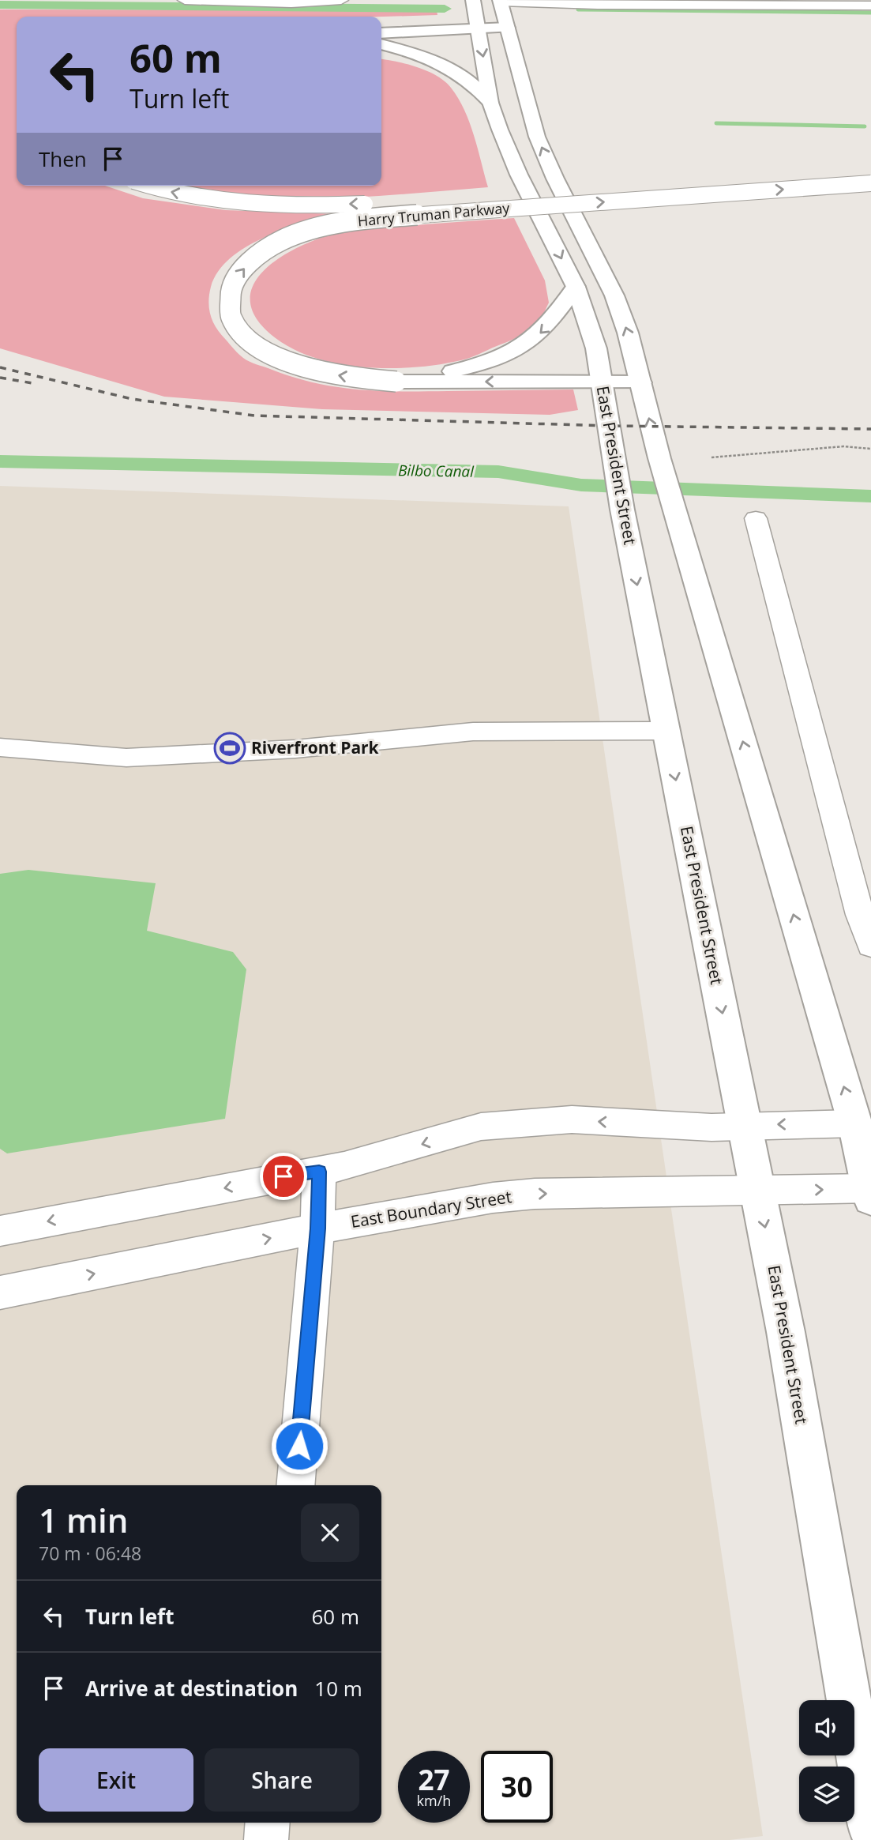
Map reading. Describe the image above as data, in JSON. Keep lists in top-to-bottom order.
{
  "streets": {
    "main road": ["Harry Truman Parkway", "East President Street"],
    "street": ["East Boundary Street"]
  },
  "crossings": [
    ["East President Street", "East Boundary Street"]
  ],
  "water": ["Bilbo Canal"],
  "places": {
    "sports": ["Riverfront Park"]
  },
  "page": {
    "turn": ["60 m", "Turn left"],
    "then": "Then",
    "heading": ["1 min", "70 m · 06:48"],
    "list": [
      {
        "name": "Turn left",
        "value": "60 m"
      },
      {
        "name": "Arrive at destination",
        "value": "10 m"
      }
    ],
    "buttons": ["Exit", "Share"],
    "speed": "27 km/h",
    "limit": "30"
  }
}
